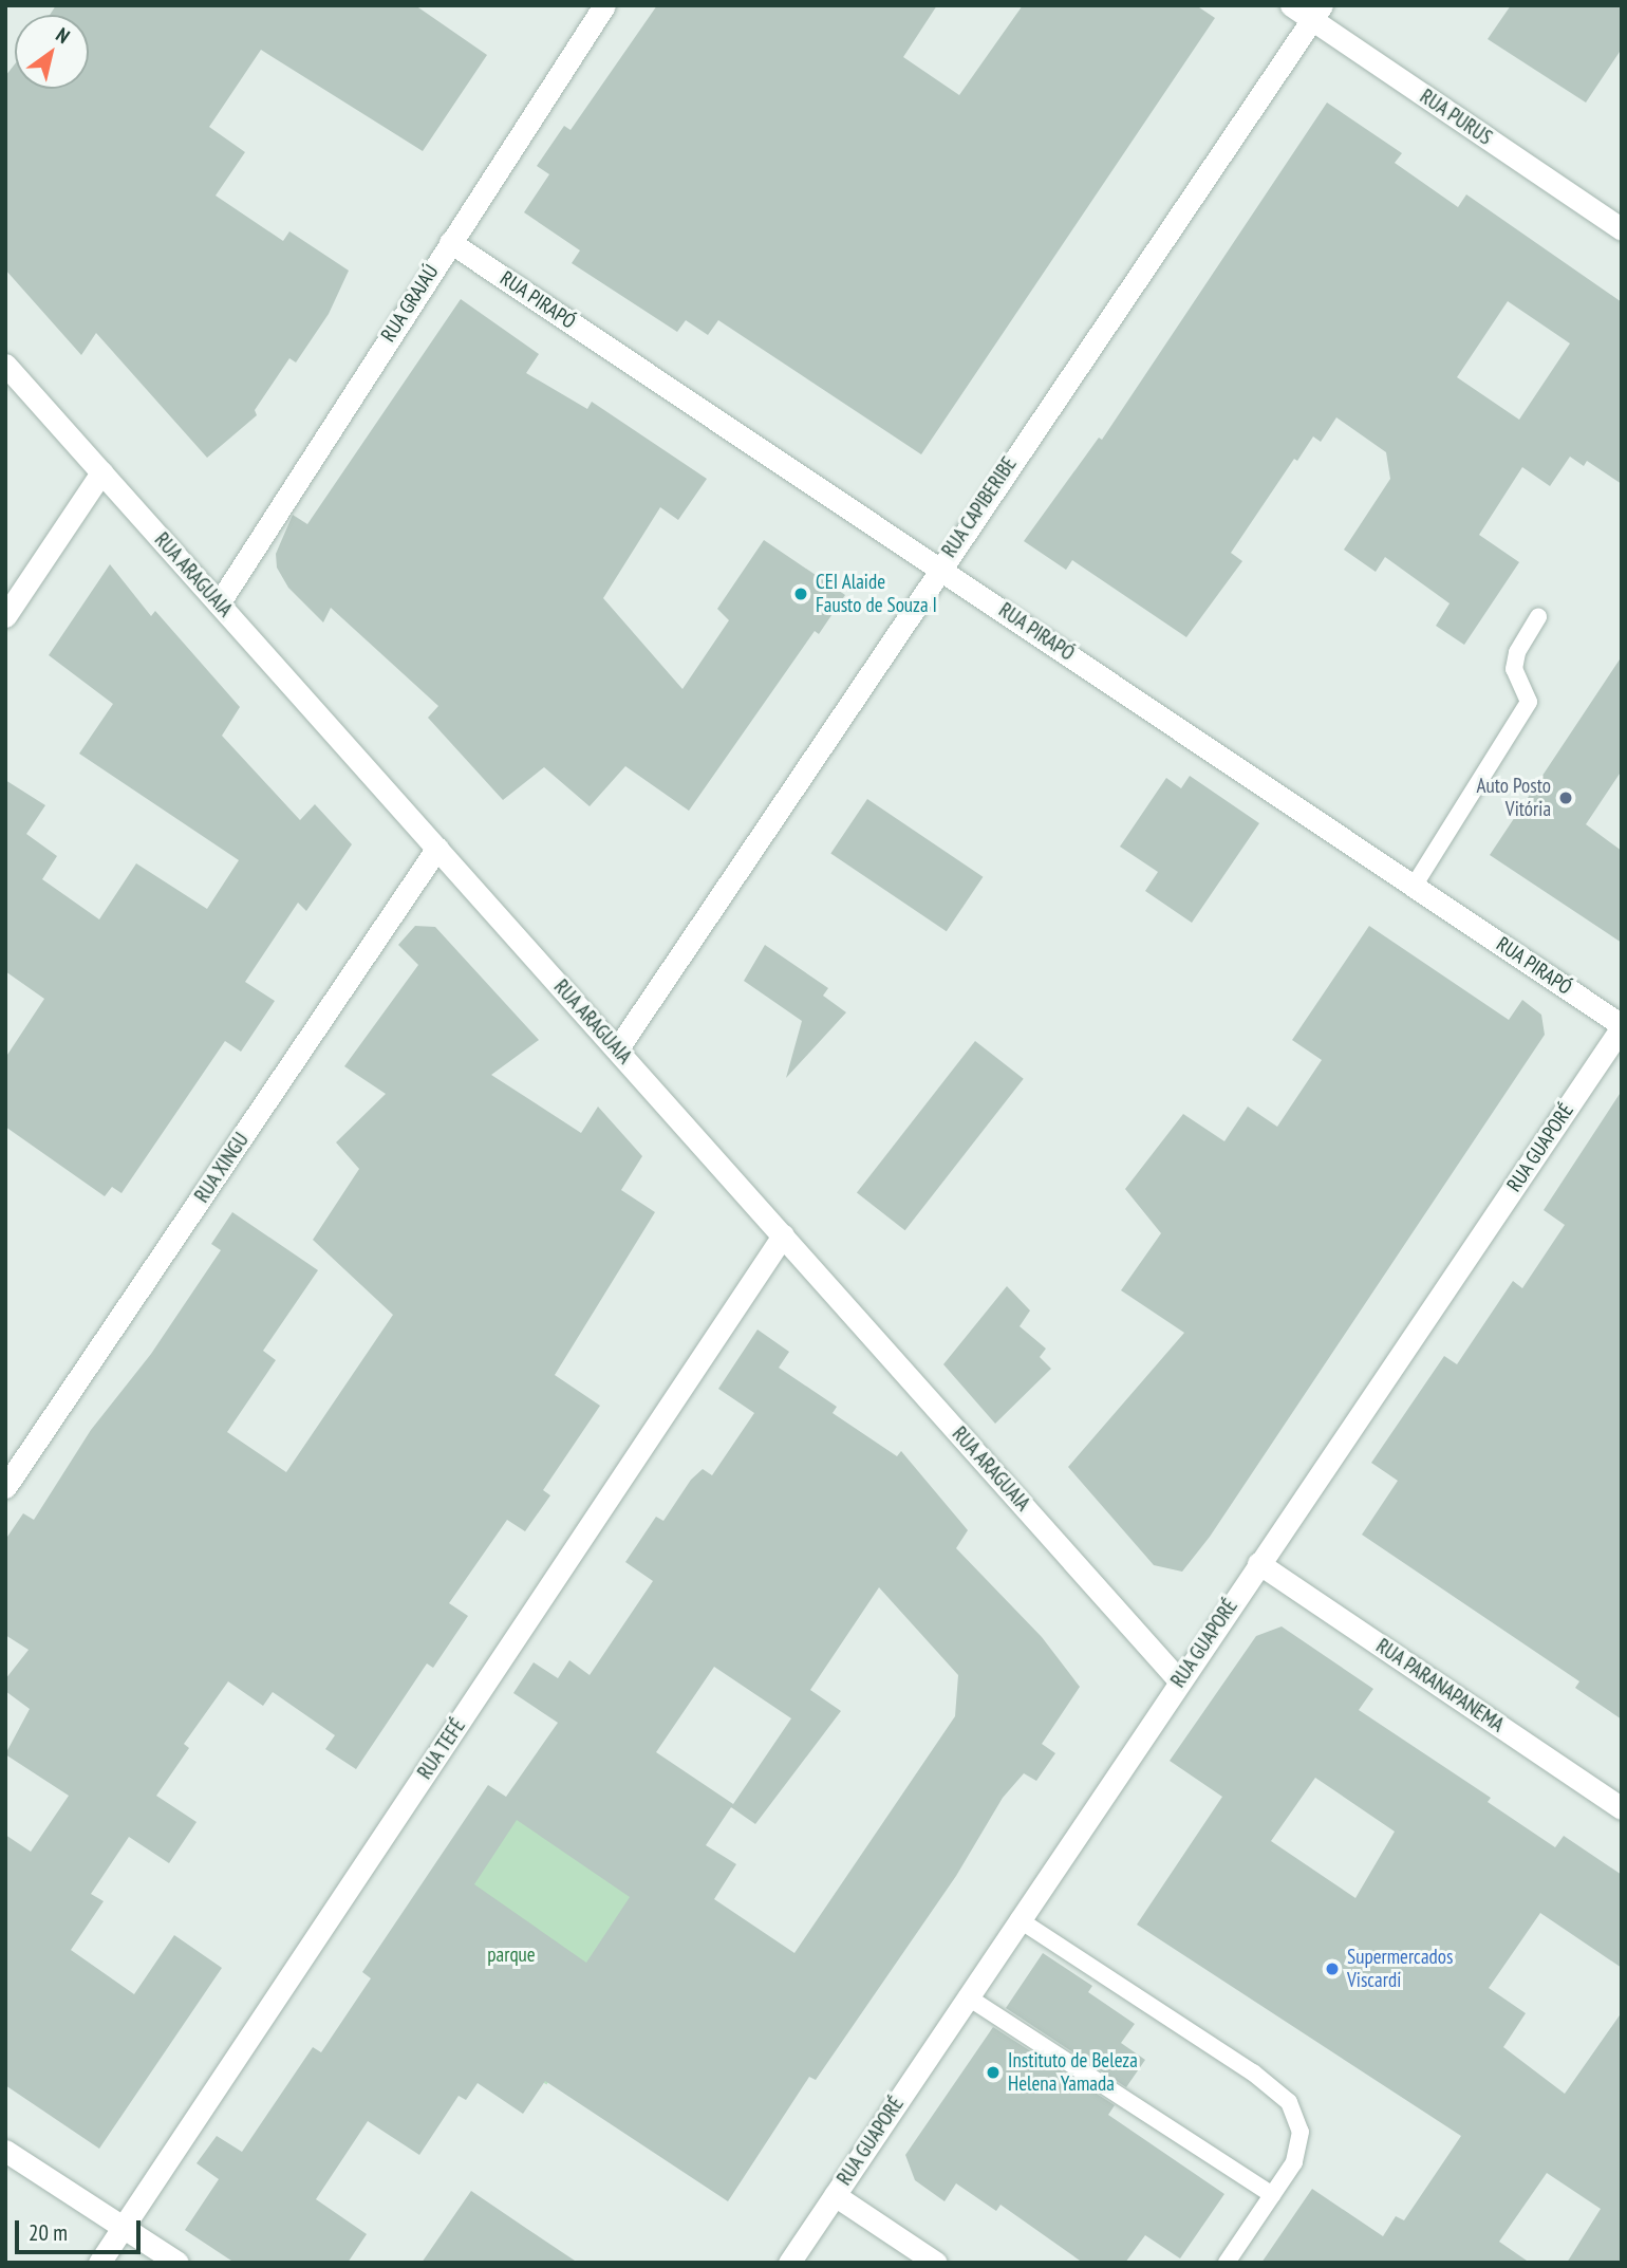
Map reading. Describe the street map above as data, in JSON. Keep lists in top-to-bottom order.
{
  "streets": {
    "street": [
      "RUA PURUS",
      "RUA PIRAPÓ",
      "RUA GRAJAÚ",
      "RUA CAPIBERIBE",
      "RUA ARAGUAIA",
      "RUA GUAPORÉ",
      "RUA XINGU",
      "RUA PARANAPANEMA",
      "RUA TEFÉ"
    ]
  },
  "crossings": [
    ["RUA PURUS", "RUA CAPIBERIBE"],
    ["RUA PIRAPÓ", "RUA GRAJAÚ"],
    ["RUA PIRAPÓ", "RUA CAPIBERIBE"],
    ["RUA PIRAPÓ", "RUA GUAPORÉ"],
    ["RUA GRAJAÚ", "RUA ARAGUAIA"],
    ["RUA CAPIBERIBE", "RUA ARAGUAIA"],
    ["RUA ARAGUAIA", "RUA GUAPORÉ"],
    ["RUA ARAGUAIA", "RUA XINGU"],
    ["RUA ARAGUAIA", "RUA TEFÉ"],
    ["RUA GUAPORÉ", "RUA PARANAPANEMA"]
  ],
  "parks": ["parque"],
  "places": [
    "CEI Alaide Fausto de Souza I",
    "Auto Posto Vitória",
    "Supermercados Viscardi",
    "Instituto de Beleza Helena Yamada"
  ],
  "scale_bar": "20 m",
  "north": "top right"
}
